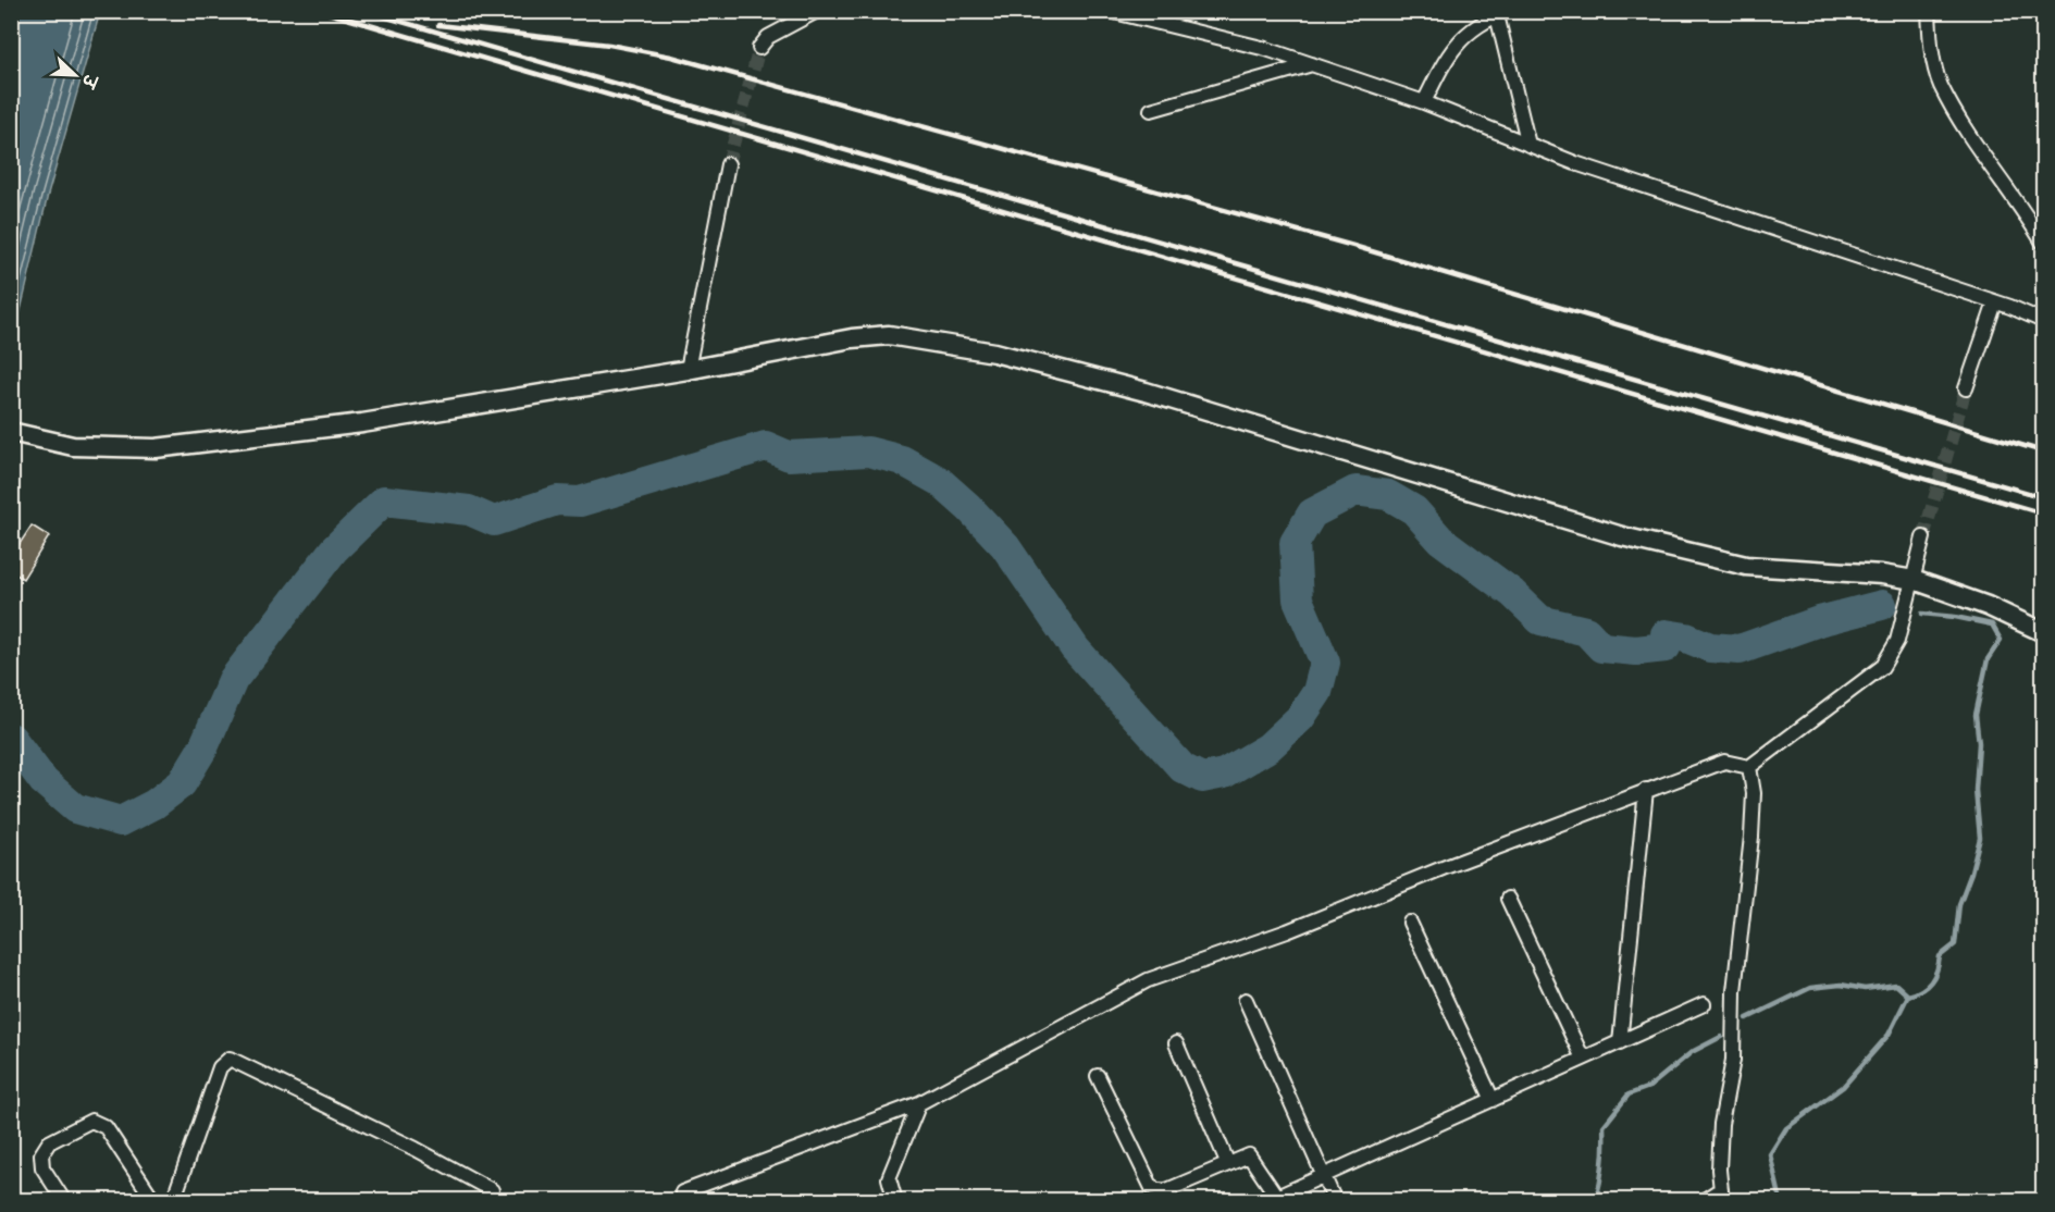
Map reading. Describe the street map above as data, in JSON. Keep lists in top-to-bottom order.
{
  "north": "bottom right"
}
